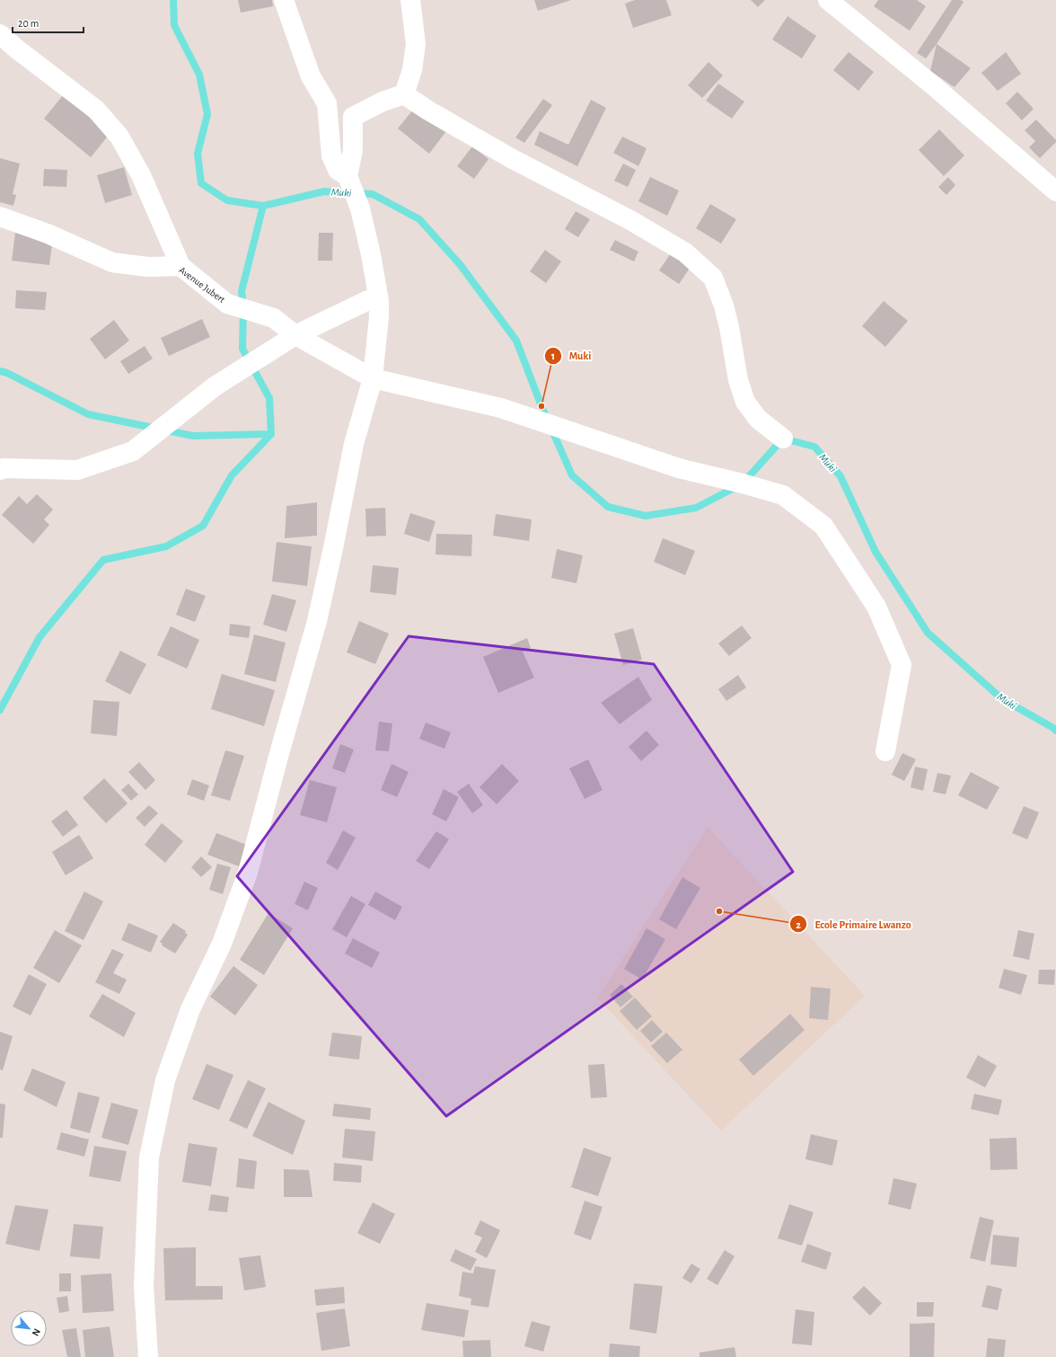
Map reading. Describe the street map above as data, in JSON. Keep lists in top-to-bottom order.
{
  "streets": {
    "street": ["Avenue Jubert"]
  },
  "water": ["Muki"],
  "places": ["Muki", "Ecole Primaire Lwanzo"],
  "scale_bar": "20 m",
  "north": "bottom right"
}
